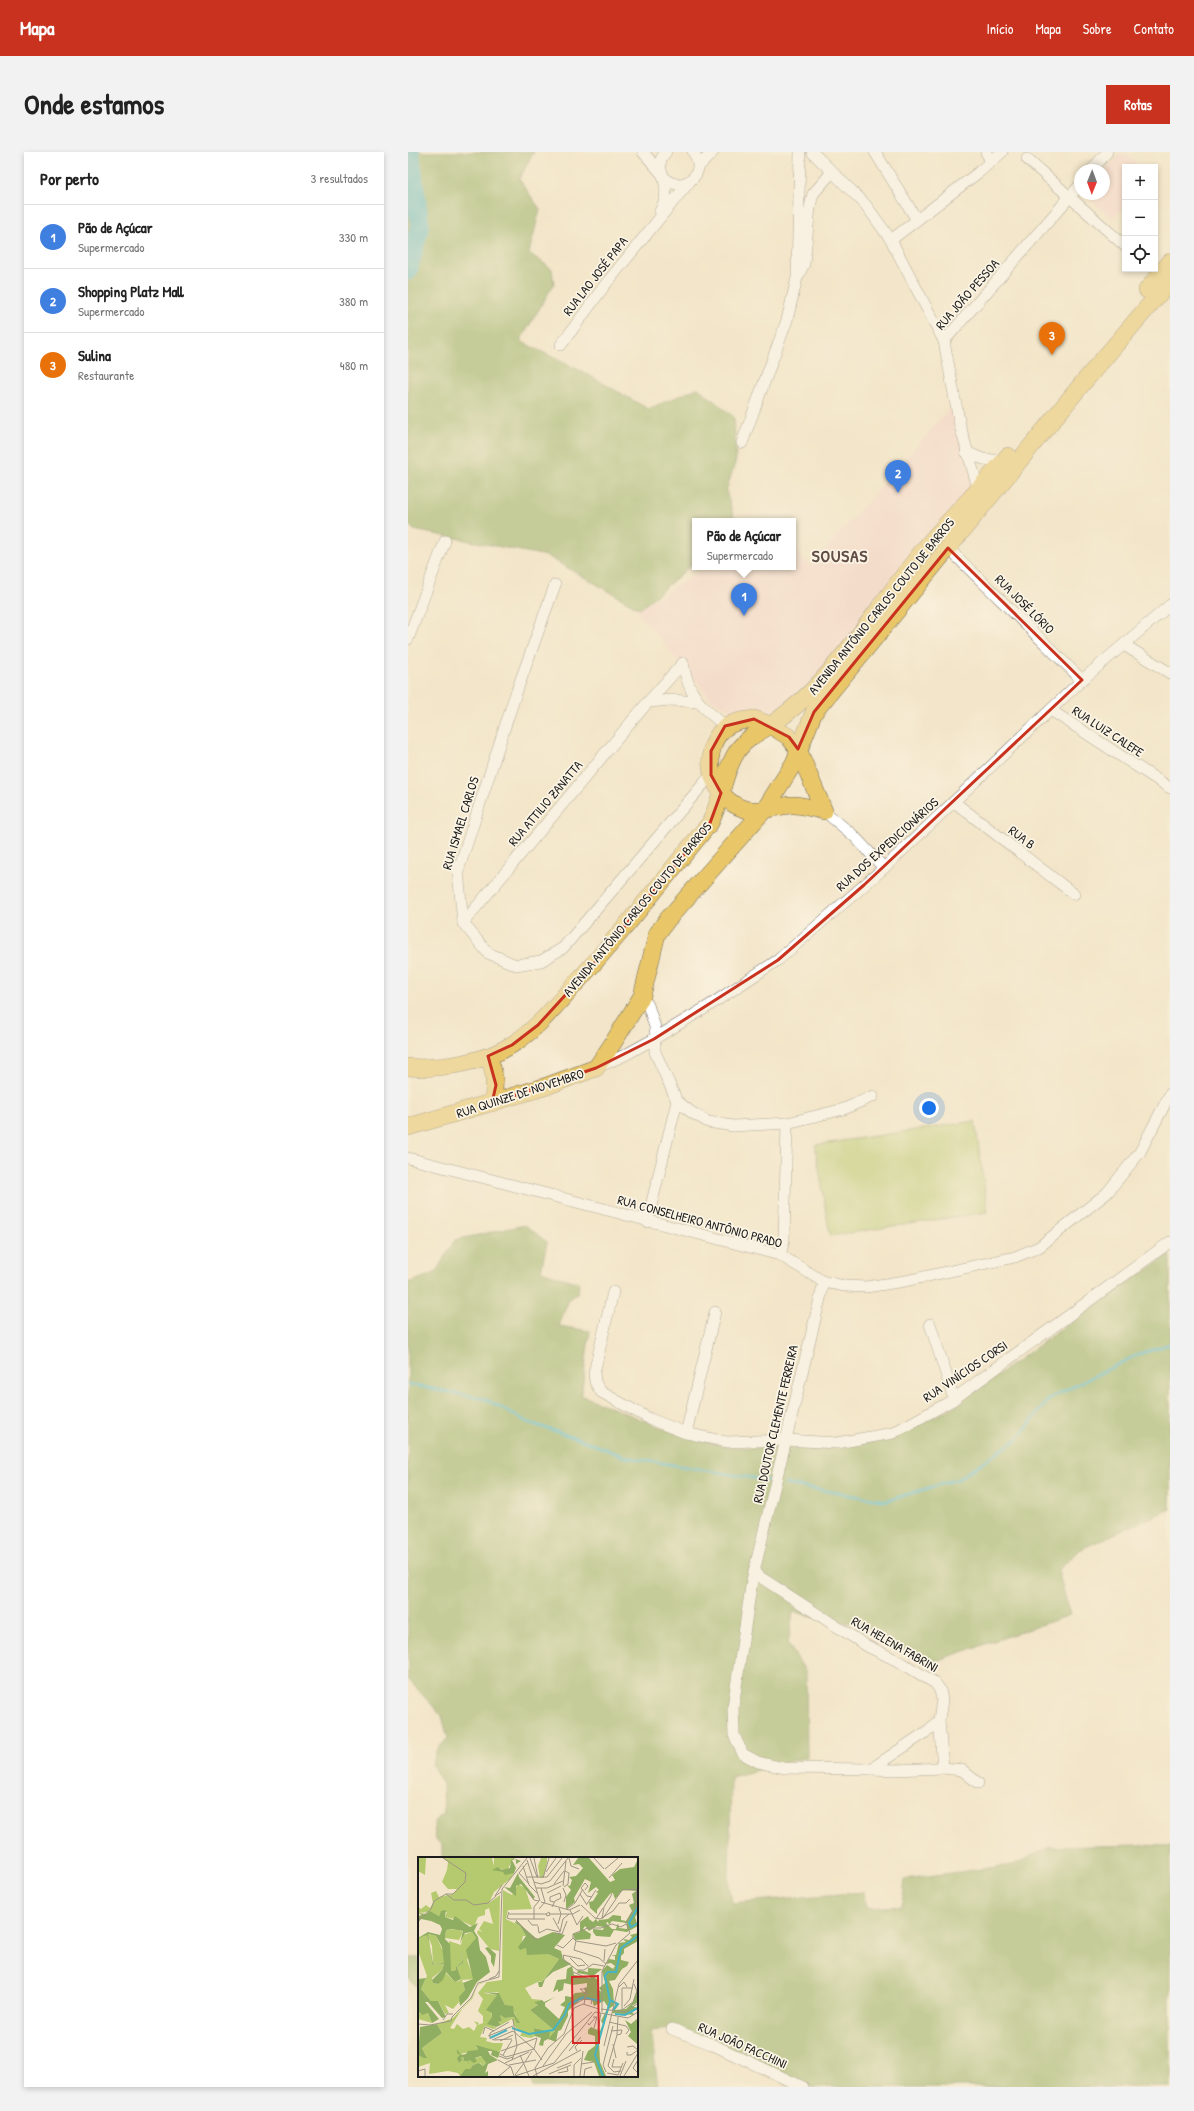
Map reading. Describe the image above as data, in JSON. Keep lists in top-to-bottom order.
{
  "streets": {
    "main road": ["AVENIDA ANTÔNIO CARLOS COUTO DE BARROS", "RUA QUINZE DE NOVEMBRO"],
    "street": [
      "RUA LAO JOSÉ PAPA",
      "RUA JOÃO PESSOA",
      "RUA JOSÉ LÓRIO",
      "RUA LUIZ CALEFE",
      "RUA ATTILIO ZANATTA",
      "RUA ISMAEL CARLOS",
      "RUA B",
      "RUA DOS EXPEDICIONÁRIOS",
      "RUA CONSELHEIRO ANTÔNIO PRADO",
      "RUA VINÍCIOS CORSI",
      "RUA DOUTOR CLEMENTE FERREIRA",
      "RUA HELENA FABRINI",
      "RUA JOÃO FACCHINI"
    ]
  },
  "crossings": [
    ["RUA JOÃO PESSOA", "AVENIDA ANTÔNIO CARLOS COUTO DE BARROS"],
    ["RUA JOSÉ LÓRIO", "AVENIDA ANTÔNIO CARLOS COUTO DE BARROS"],
    ["RUA JOSÉ LÓRIO", "RUA DOS EXPEDICIONÁRIOS"],
    ["AVENIDA ANTÔNIO CARLOS COUTO DE BARROS", "RUA QUINZE DE NOVEMBRO"],
    ["RUA LUIZ CALEFE", "RUA DOS EXPEDICIONÁRIOS"],
    ["RUA ATTILIO ZANATTA", "RUA ISMAEL CARLOS"],
    ["RUA B", "RUA DOS EXPEDICIONÁRIOS"],
    ["RUA DOS EXPEDICIONÁRIOS", "RUA QUINZE DE NOVEMBRO"],
    ["RUA CONSELHEIRO ANTÔNIO PRADO", "RUA DOUTOR CLEMENTE FERREIRA"],
    ["RUA VINÍCIOS CORSI", "RUA DOUTOR CLEMENTE FERREIRA"],
    ["RUA DOUTOR CLEMENTE FERREIRA", "RUA HELENA FABRINI"]
  ],
  "districts": ["SOUSAS"],
  "north": "bottom",
  "page": {
    "header": "Mapa",
    "nav": [
      "Início",
      "Mapa",
      "Sobre",
      "Contato"
    ],
    "title": "Onde estamos",
    "buttons": "Rotas",
    "heading": ["Por perto", "3 resultados"],
    "map_buttons": ["+", "−"],
    "list": [
      {
        "mark": "1",
        "name": "Pão de Açúcar",
        "note": "Supermercado",
        "value": "330 m"
      },
      {
        "mark": "2",
        "name": "Shopping Platz Mall",
        "note": "Supermercado",
        "value": "380 m"
      },
      {
        "mark": "3",
        "name": "Sulina",
        "note": "Restaurante",
        "value": "480 m"
      }
    ],
    "pins": ["3", "2", "1"],
    "popup": ["Pão de Açúcar", "Supermercado"]
  }
}
